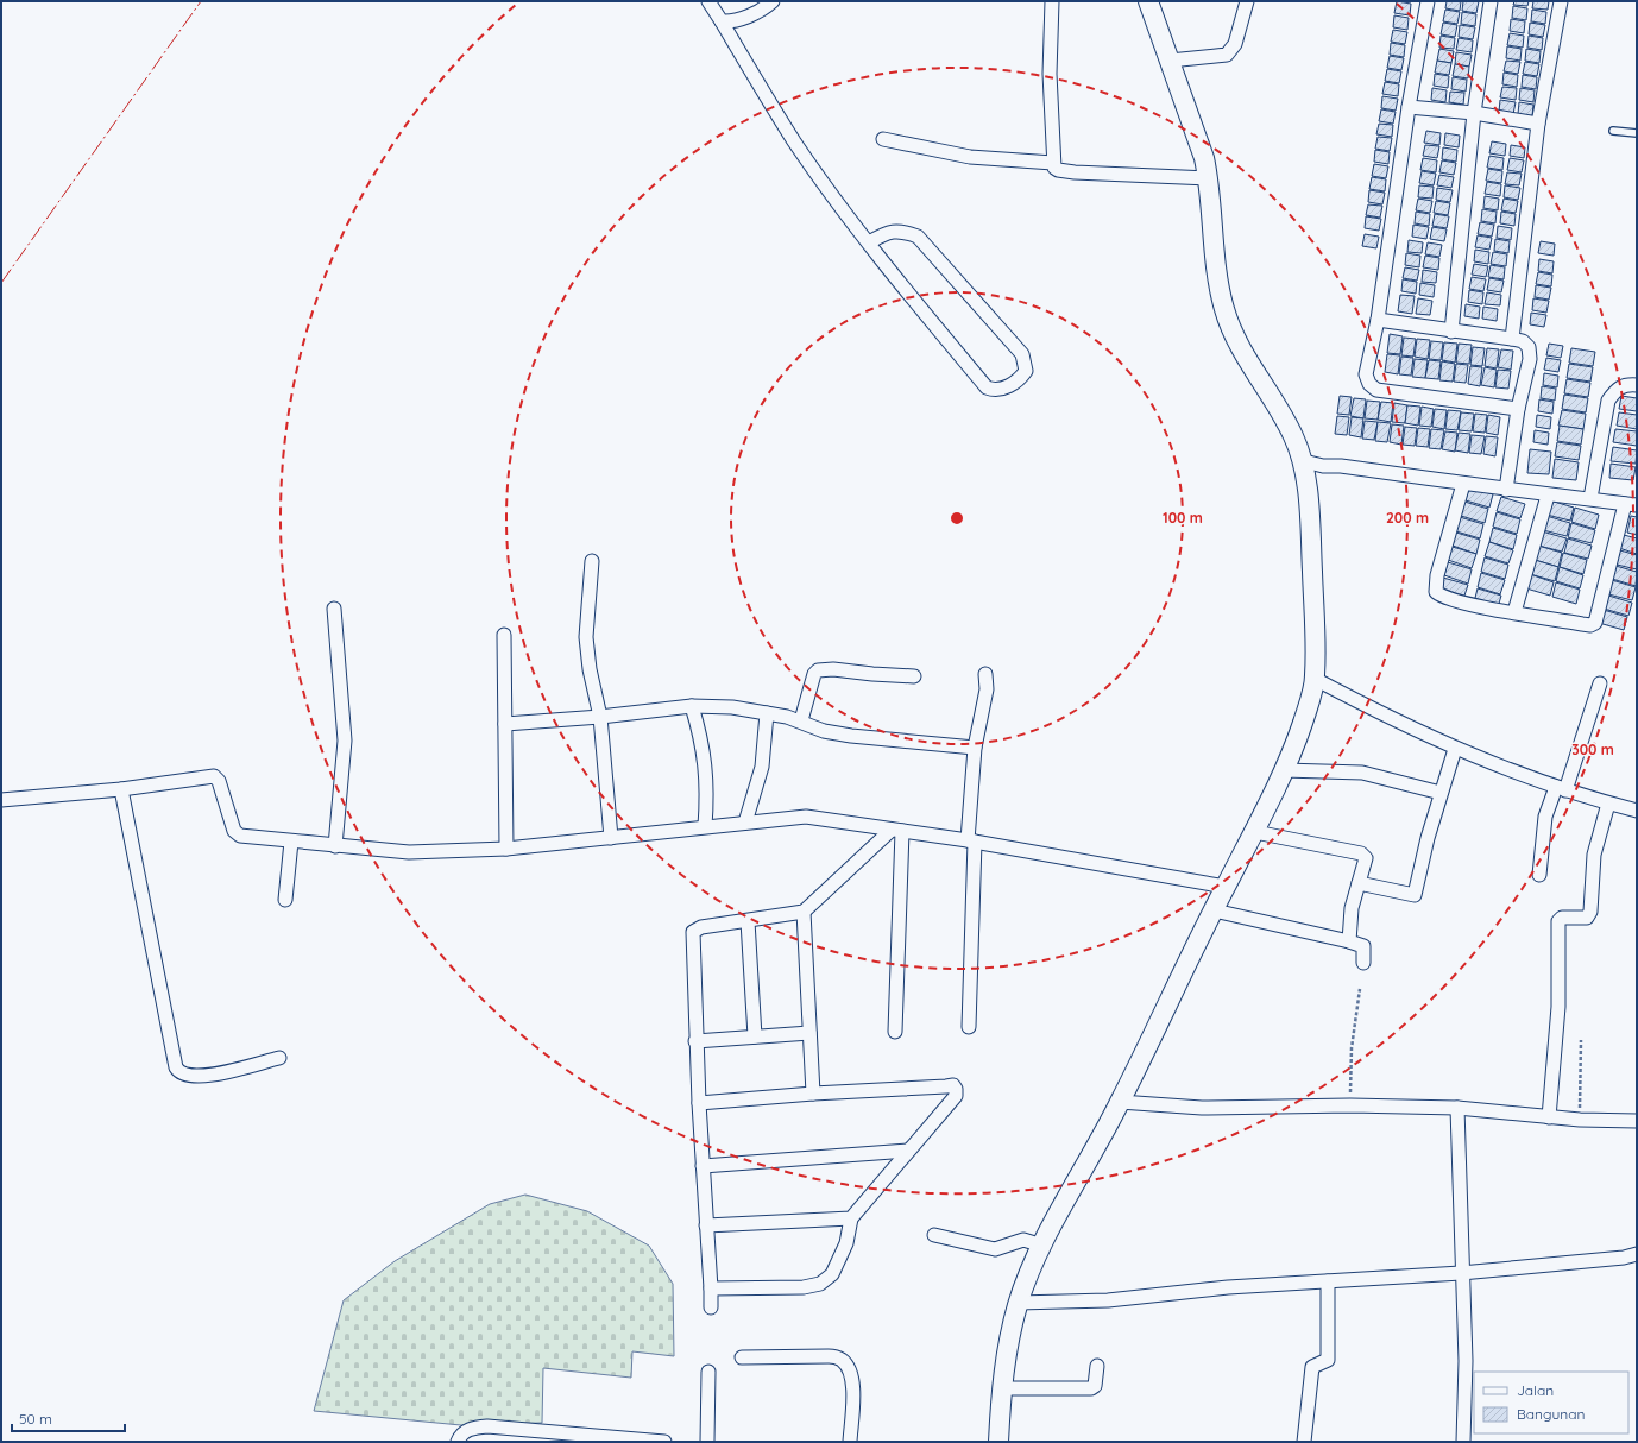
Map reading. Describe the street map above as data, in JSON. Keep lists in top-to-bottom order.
{
  "legend": ["Jalan", "Bangunan"],
  "scale_bar": "50 m",
  "rings": ["100 m", "200 m", "300 m"]
}
